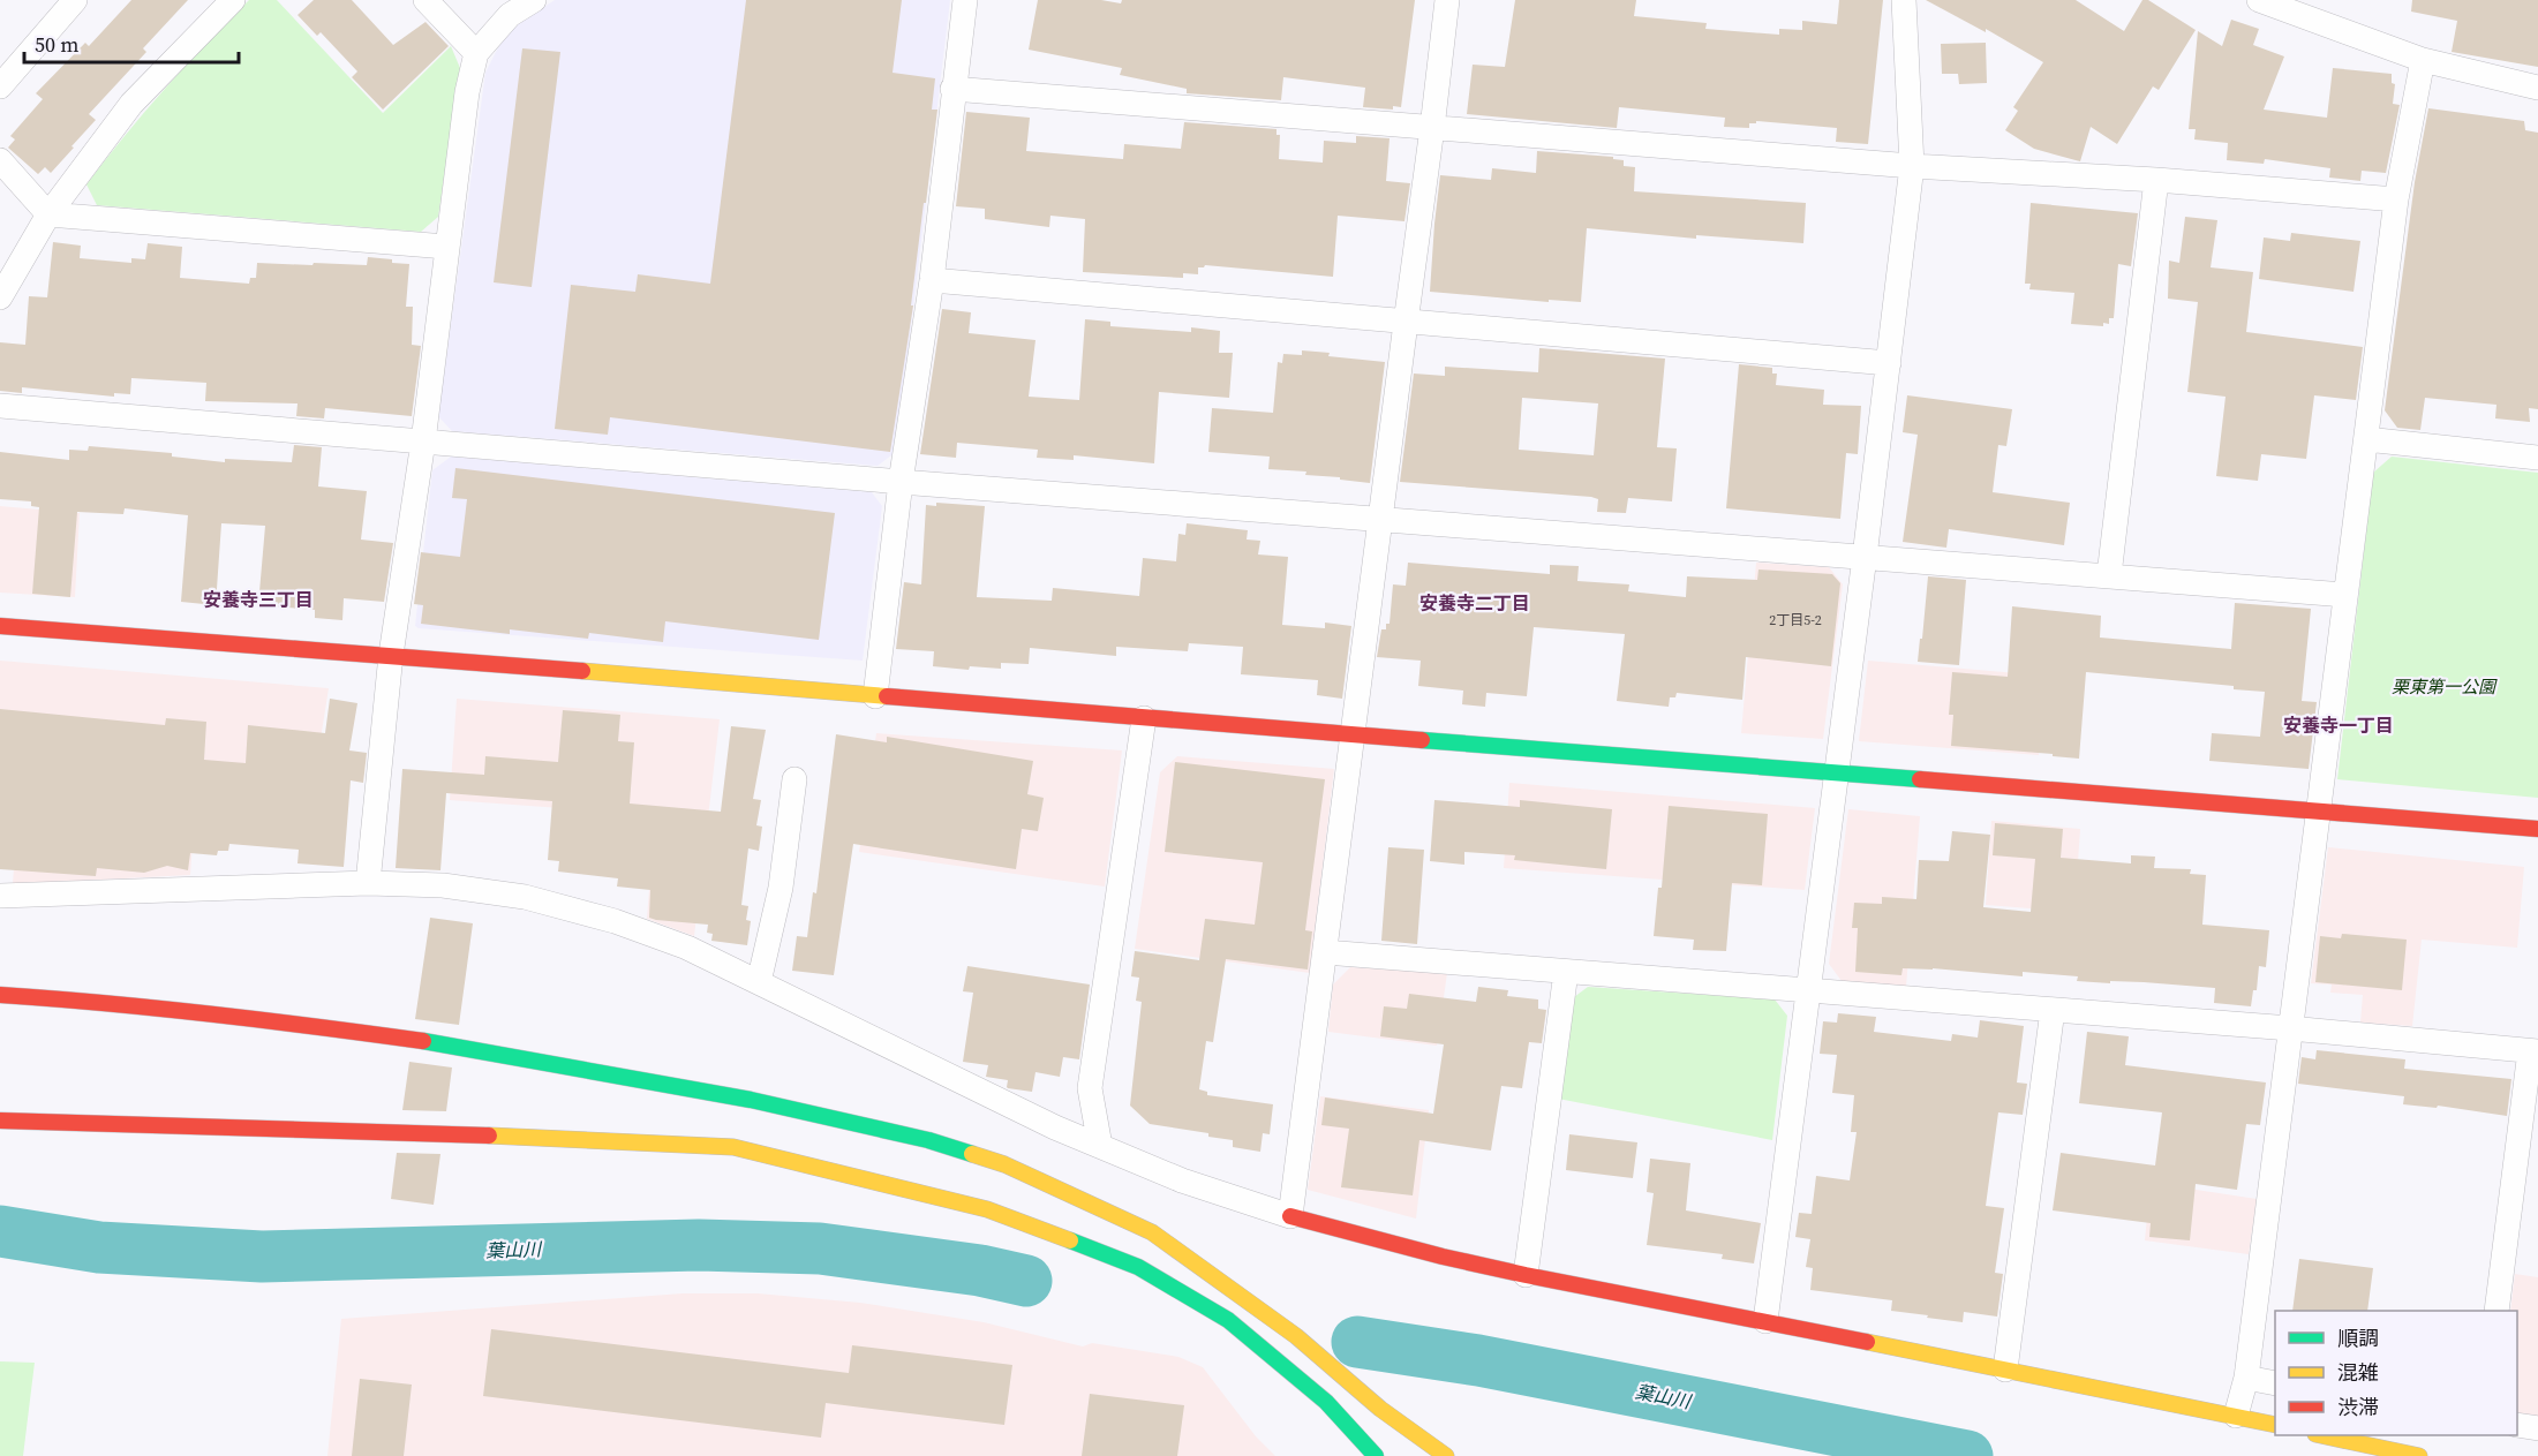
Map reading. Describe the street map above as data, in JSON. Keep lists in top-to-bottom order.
{
  "districts": ["安養寺三丁目", "安養寺二丁目", "安養寺一丁目"],
  "water": ["葉山川"],
  "parks": ["栗東第一公園"],
  "house_numbers": ["2丁目5-2"],
  "legend": ["順調", "混雑", "渋滞"],
  "scale_bar": "50 m"
}
